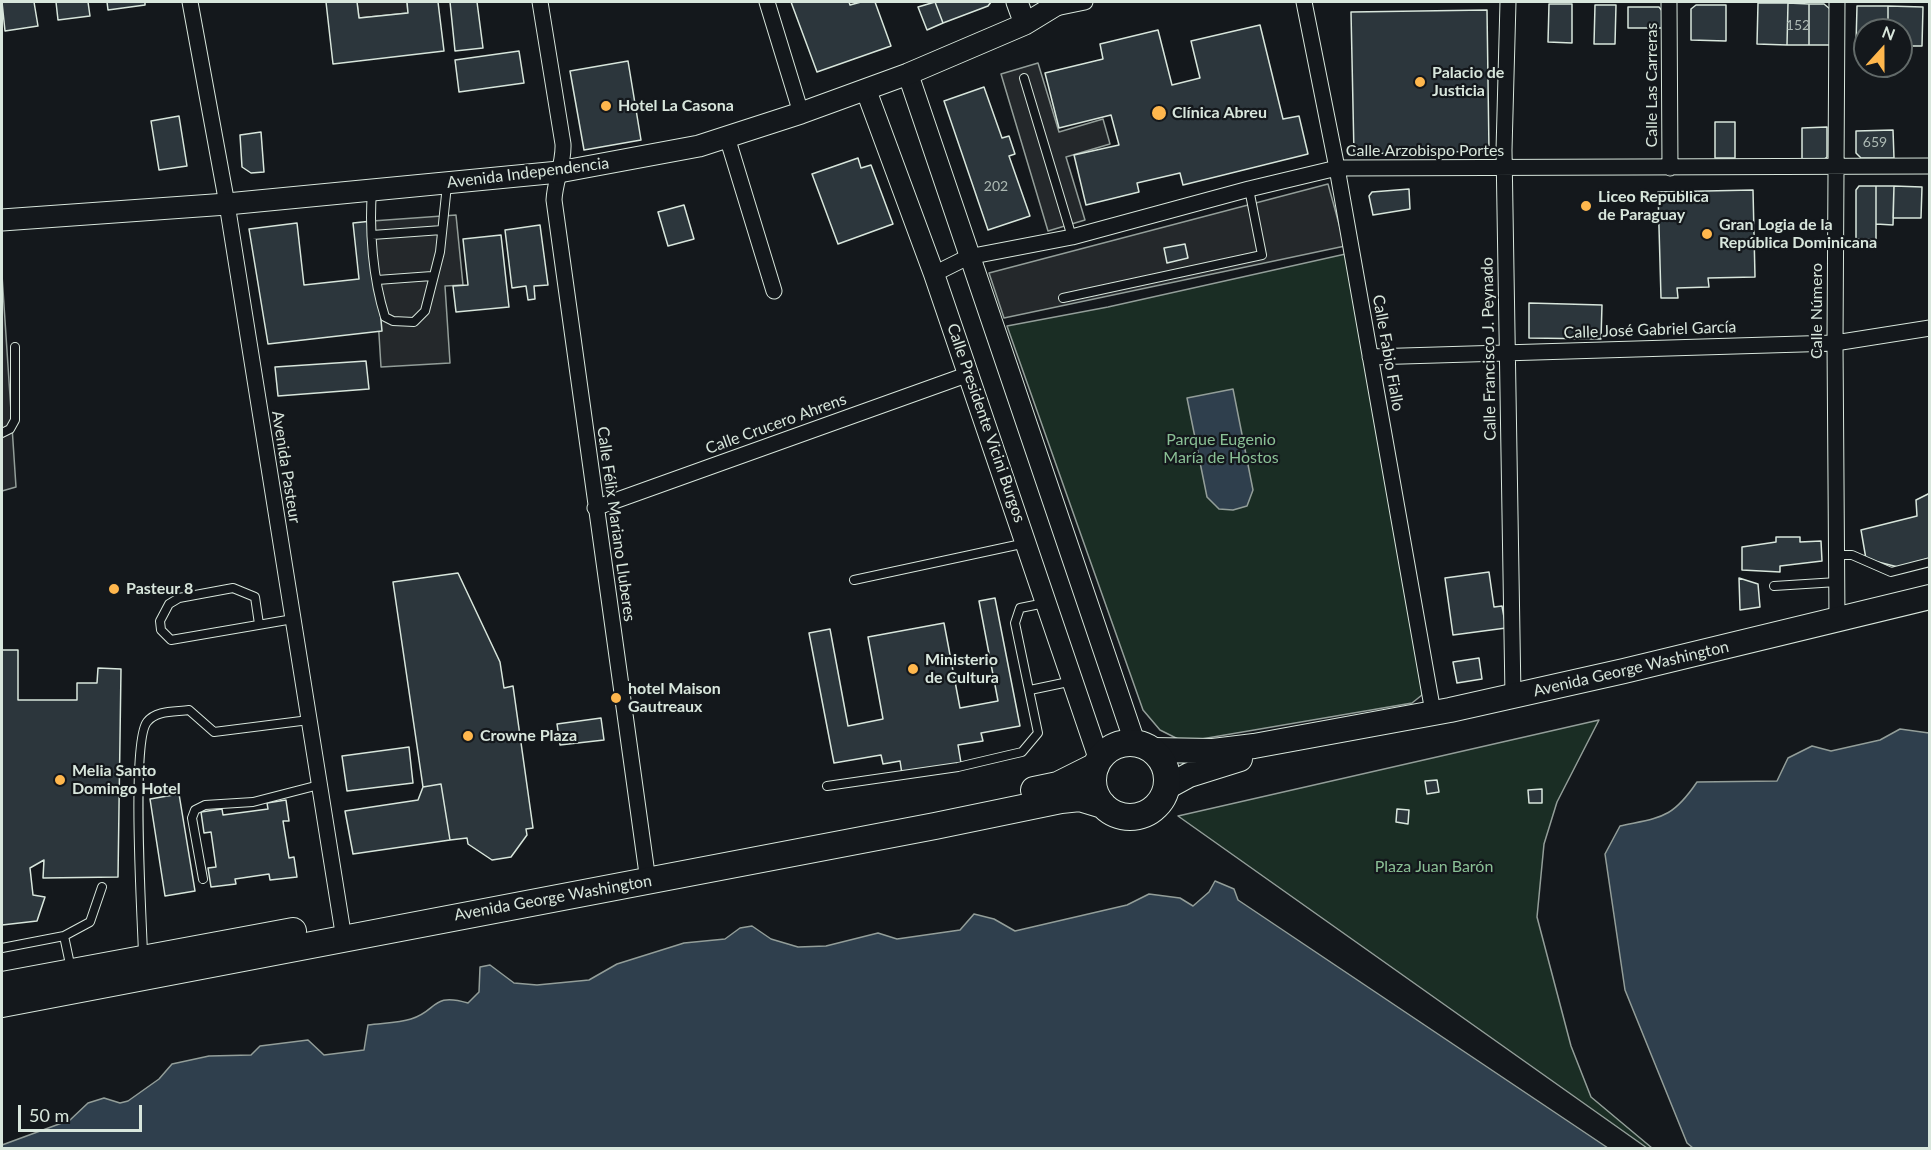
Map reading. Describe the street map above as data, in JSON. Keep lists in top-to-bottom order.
{
  "streets": {
    "highway": ["Avenida George Washington"],
    "main road": ["Avenida Independencia"],
    "street": [
      "Calle Las Carreras",
      "Calle Arzobispo Portes",
      "Calle Número",
      "Calle José Gabriel García",
      "Calle Francisco J. Peynado",
      "Calle Fabio Fiallo",
      "Calle Presidente Vicini Burgos",
      "Calle Crucero Ahrens",
      "Avenida Pasteur",
      "Calle Félix Mariano Lluberes"
    ]
  },
  "crossings": [
    ["Calle Las Carreras", "Calle Arzobispo Portes"],
    ["Calle Arzobispo Portes", "Calle Número"],
    ["Calle Arzobispo Portes", "Calle Francisco J. Peynado"],
    ["Calle Arzobispo Portes", "Calle Fabio Fiallo"],
    ["Calle Arzobispo Portes", "Calle Presidente Vicini Burgos"],
    ["Avenida Independencia", "Calle Presidente Vicini Burgos"],
    ["Avenida Independencia", "Avenida Pasteur"],
    ["Avenida Independencia", "Calle Félix Mariano Lluberes"],
    ["Calle Número", "Calle José Gabriel García"],
    ["Calle Número", "Avenida George Washington"],
    ["Calle José Gabriel García", "Calle Francisco J. Peynado"],
    ["Calle José Gabriel García", "Calle Fabio Fiallo"],
    ["Calle Francisco J. Peynado", "Avenida George Washington"],
    ["Calle Fabio Fiallo", "Avenida George Washington"],
    ["Calle Presidente Vicini Burgos", "Calle Crucero Ahrens"],
    ["Calle Presidente Vicini Burgos", "Avenida George Washington"],
    ["Calle Crucero Ahrens", "Calle Félix Mariano Lluberes"],
    ["Avenida Pasteur", "Avenida George Washington"],
    ["Calle Félix Mariano Lluberes", "Avenida George Washington"]
  ],
  "parks": ["Parque Eugenio María de Hostos", "Plaza Juan Barón"],
  "places": [
    "Palacio de Justicia",
    "Hotel La Casona",
    "Clínica Abreu",
    "Liceo Republica de Paraguay",
    "Gran Logia de la República Dominicana",
    "Pasteur 8",
    "Ministerio de Cultura",
    "hotel Maison Gautreaux",
    "Crowne Plaza",
    "Melia Santo Domingo Hotel"
  ],
  "house_numbers": ["152", "659", "202"],
  "scale_bar": "50 m",
  "north": "top"
}
